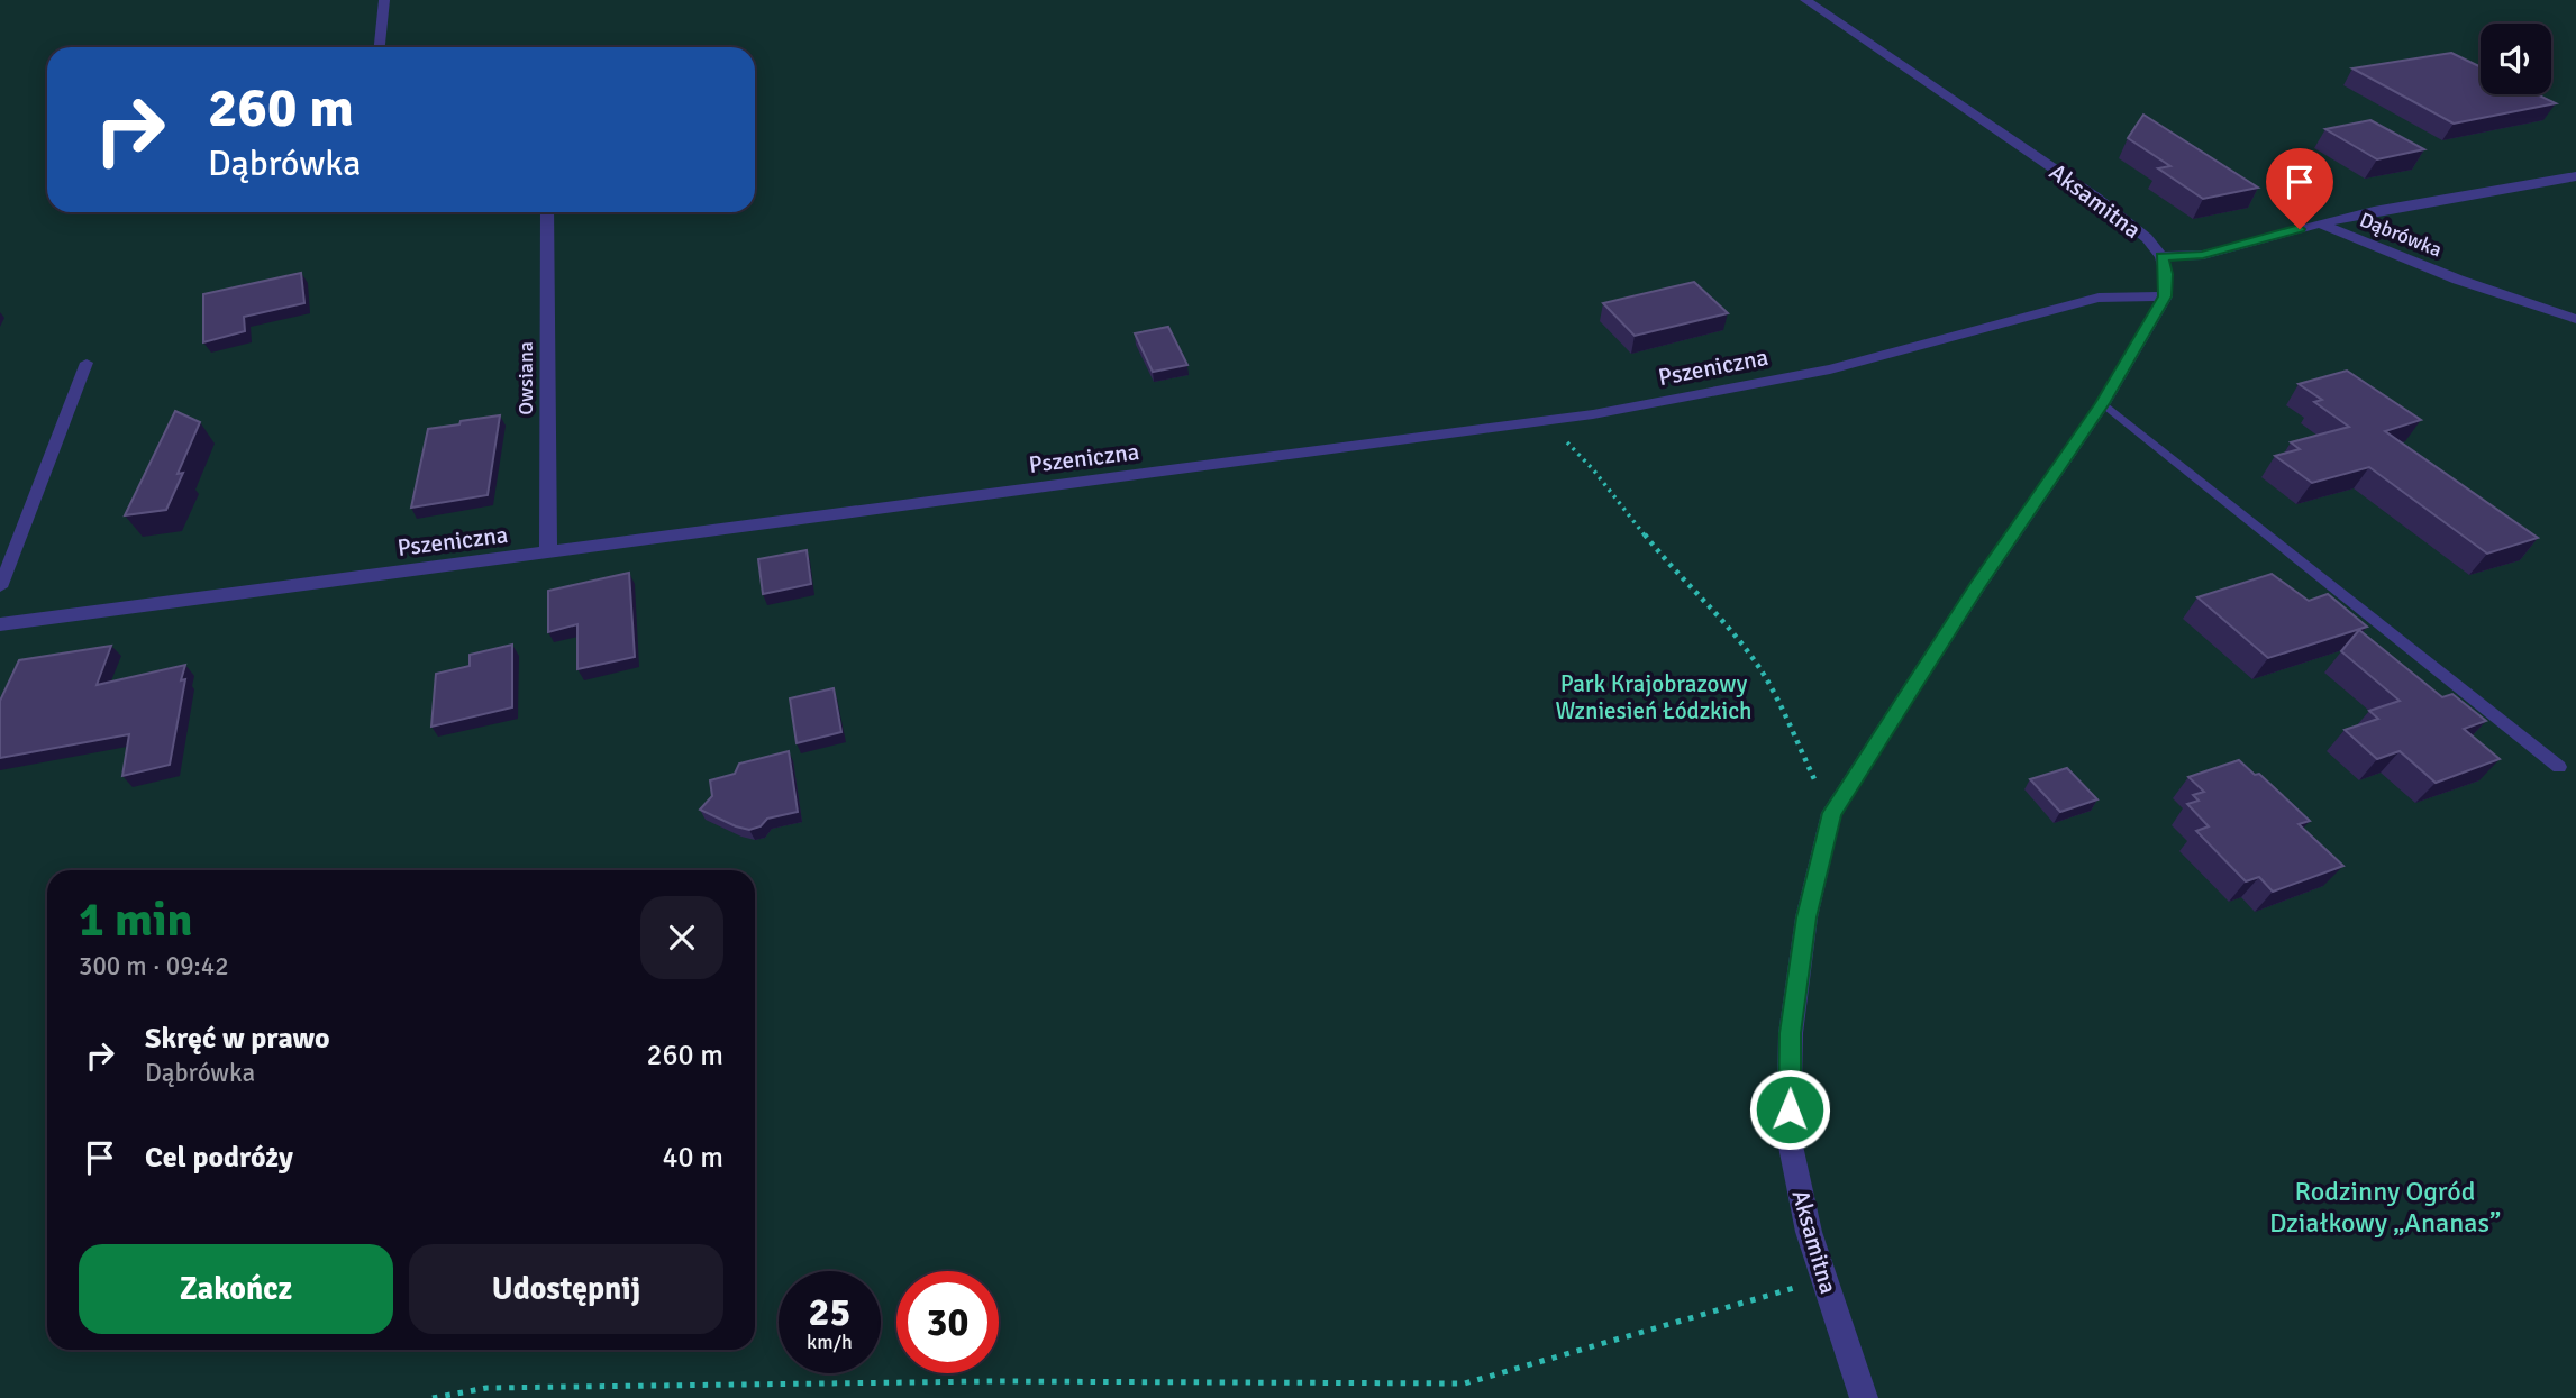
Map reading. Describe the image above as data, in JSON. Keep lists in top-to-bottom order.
{
  "streets": {
    "street": [
      "Aksamitna",
      "Dąbrówka",
      "Pszeniczna",
      "Owsiana"
    ]
  },
  "crossings": [
    ["Aksamitna", "Pszeniczna"],
    ["Pszeniczna", "Owsiana"]
  ],
  "parks": ["Park Krajobrazowy Wzniesień Łódzkich", "Rodzinny Ogród Działkowy „Ananas”"],
  "page": {
    "turn": ["260 m", "Dąbrówka"],
    "heading": ["1 min", "300 m · 09:42"],
    "list": [
      {
        "name": "Skręć w prawo",
        "note": "Dąbrówka",
        "value": "260 m"
      },
      {
        "name": "Cel podróży",
        "value": "40 m"
      }
    ],
    "buttons": ["Zakończ", "Udostępnij"],
    "speed": "25 km/h",
    "limit": "30"
  }
}
